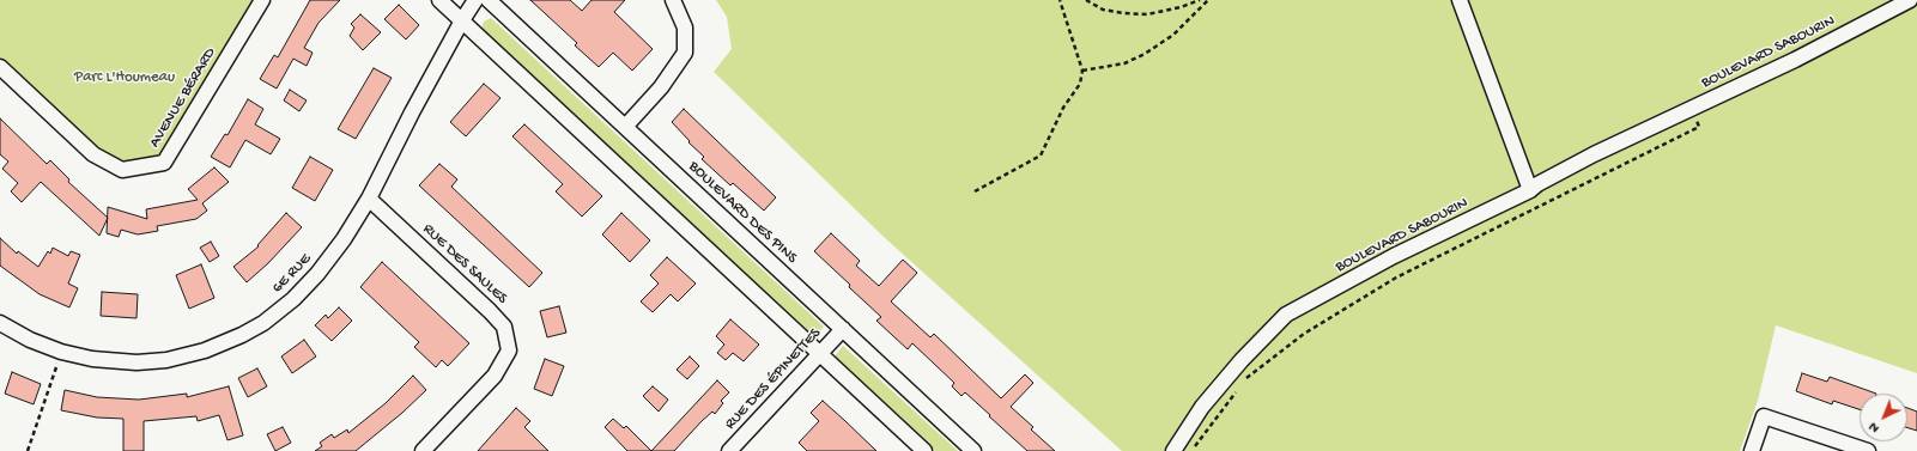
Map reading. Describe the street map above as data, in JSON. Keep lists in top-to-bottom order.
{
  "streets": {
    "street": [
      "BOULEVARD SABOURIN",
      "AVENUE BÉRARD",
      "BOULEVARD DES PINS",
      "RUE DES SAULES",
      "6E RUE",
      "RUE DES ÉPINETTES"
    ]
  },
  "crossings": [
    ["BOULEVARD DES PINS", "RUE DES ÉPINETTES"],
    ["RUE DES SAULES", "6E RUE"]
  ],
  "parks": ["Parc L'Houmeau"],
  "north": "bottom left"
}
